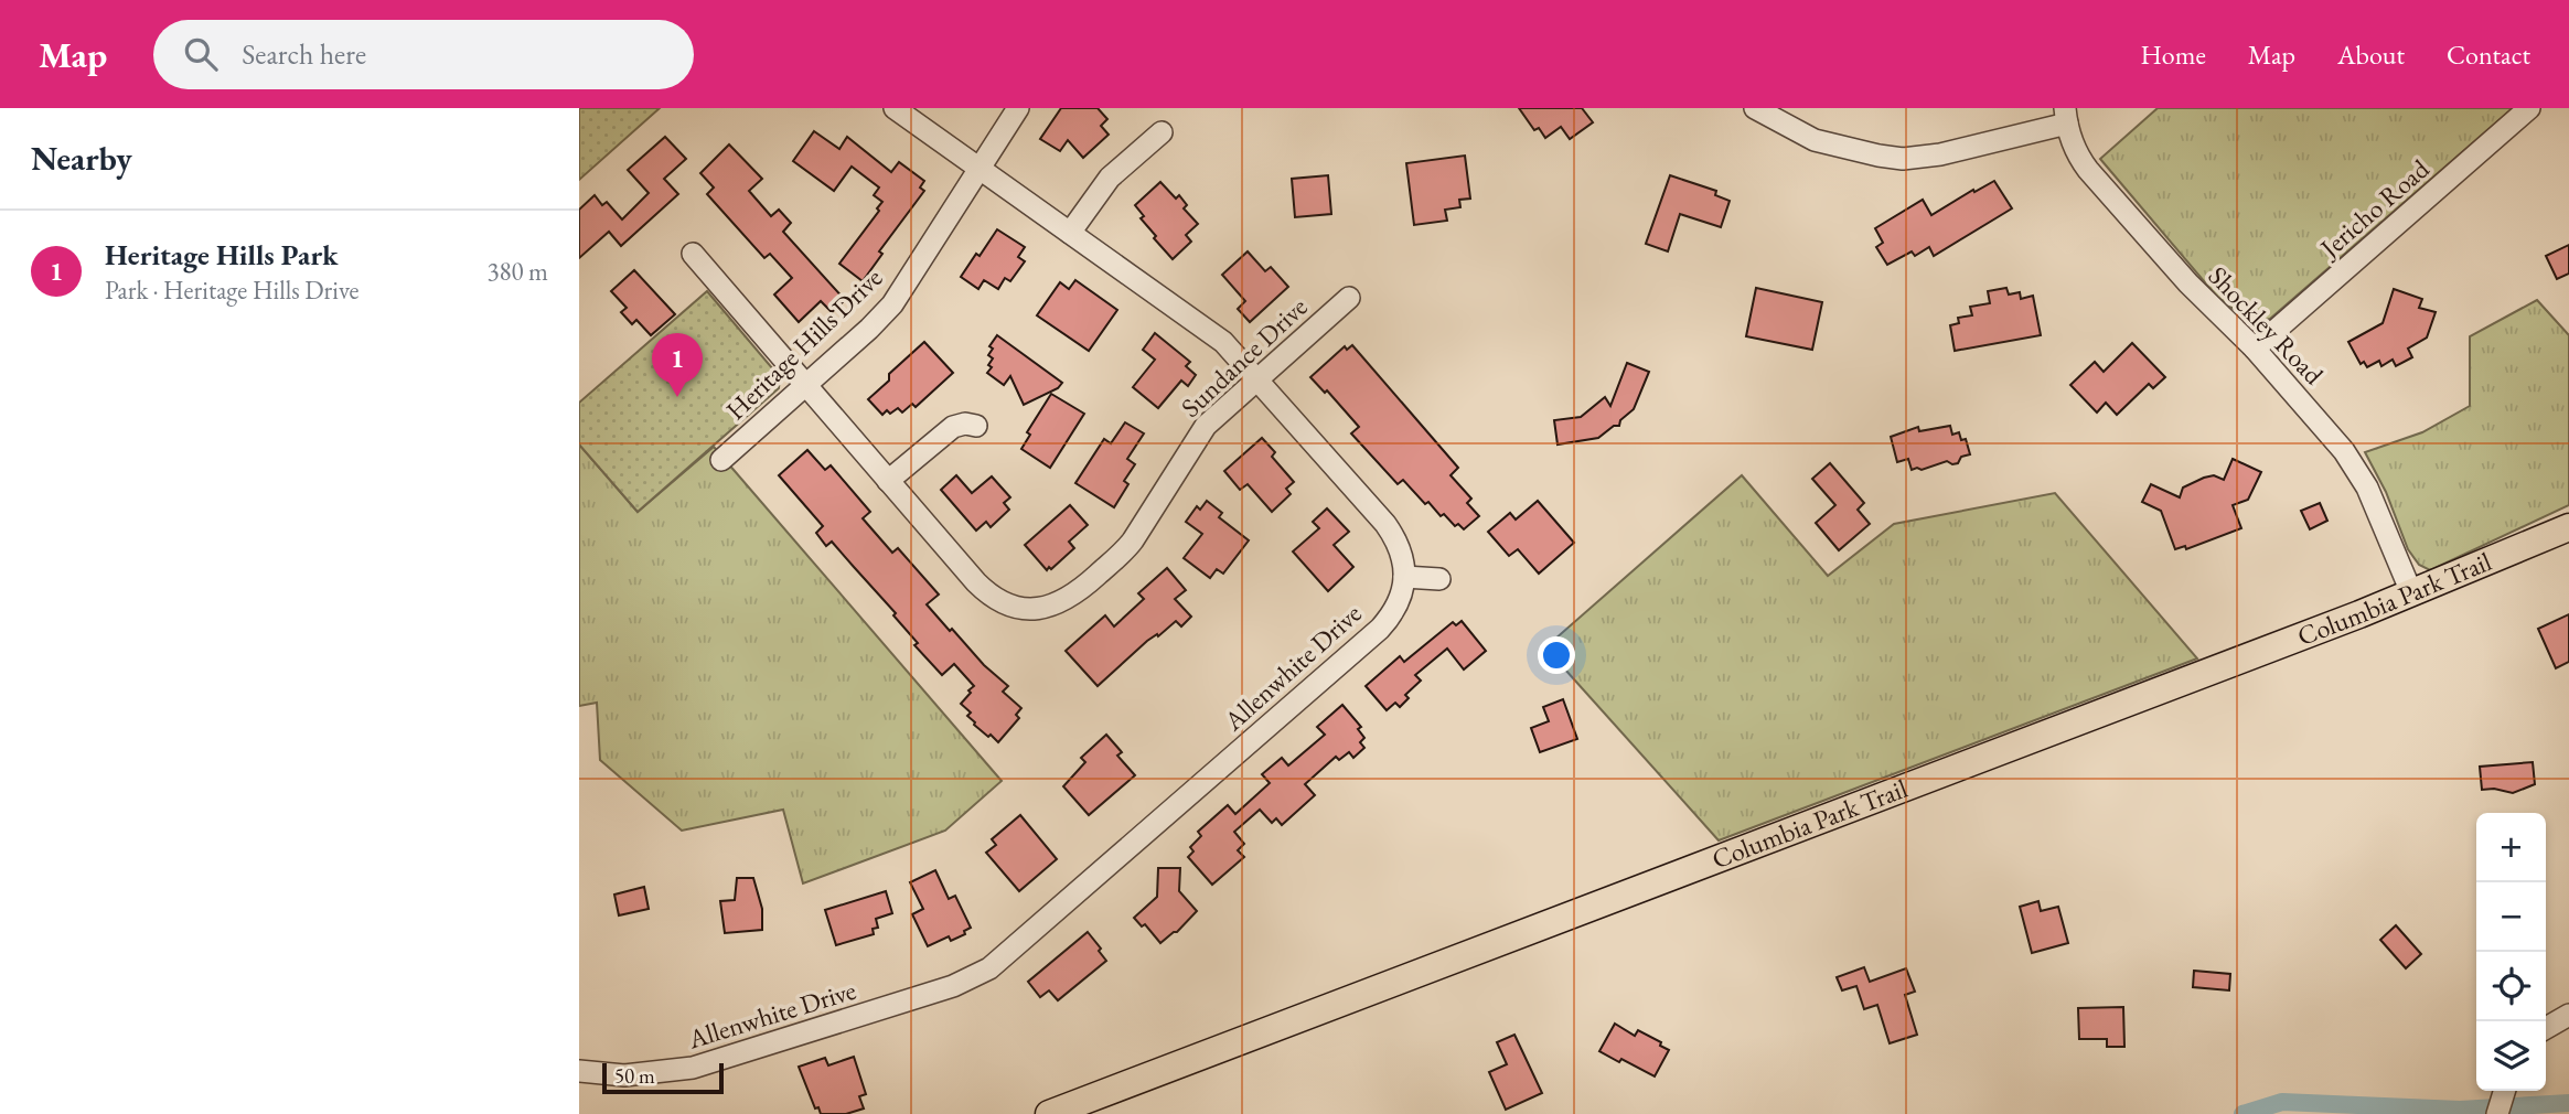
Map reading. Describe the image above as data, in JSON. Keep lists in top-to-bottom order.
{
  "streets": {
    "main road": ["Columbia Park Trail"],
    "street": [
      "Jericho Road",
      "Shockley Road",
      "Heritage Hills Drive",
      "Sundance Drive",
      "Allenwhite Drive"
    ]
  },
  "crossings": [
    ["Jericho Road", "Shockley Road"],
    ["Shockley Road", "Columbia Park Trail"],
    ["Heritage Hills Drive", "Sundance Drive"]
  ],
  "scale_bar": "50 m",
  "page": {
    "header": "Map",
    "search": "Search here",
    "nav": [
      "Home",
      "Map",
      "About",
      "Contact"
    ],
    "heading": "Nearby",
    "list": [
      {
        "mark": "1",
        "name": "Heritage Hills Park",
        "note": "Park · Heritage Hills Drive",
        "value": "380 m"
      }
    ],
    "pins": "1",
    "map_buttons": ["+", "−"],
    "scale": "50 m"
  }
}
